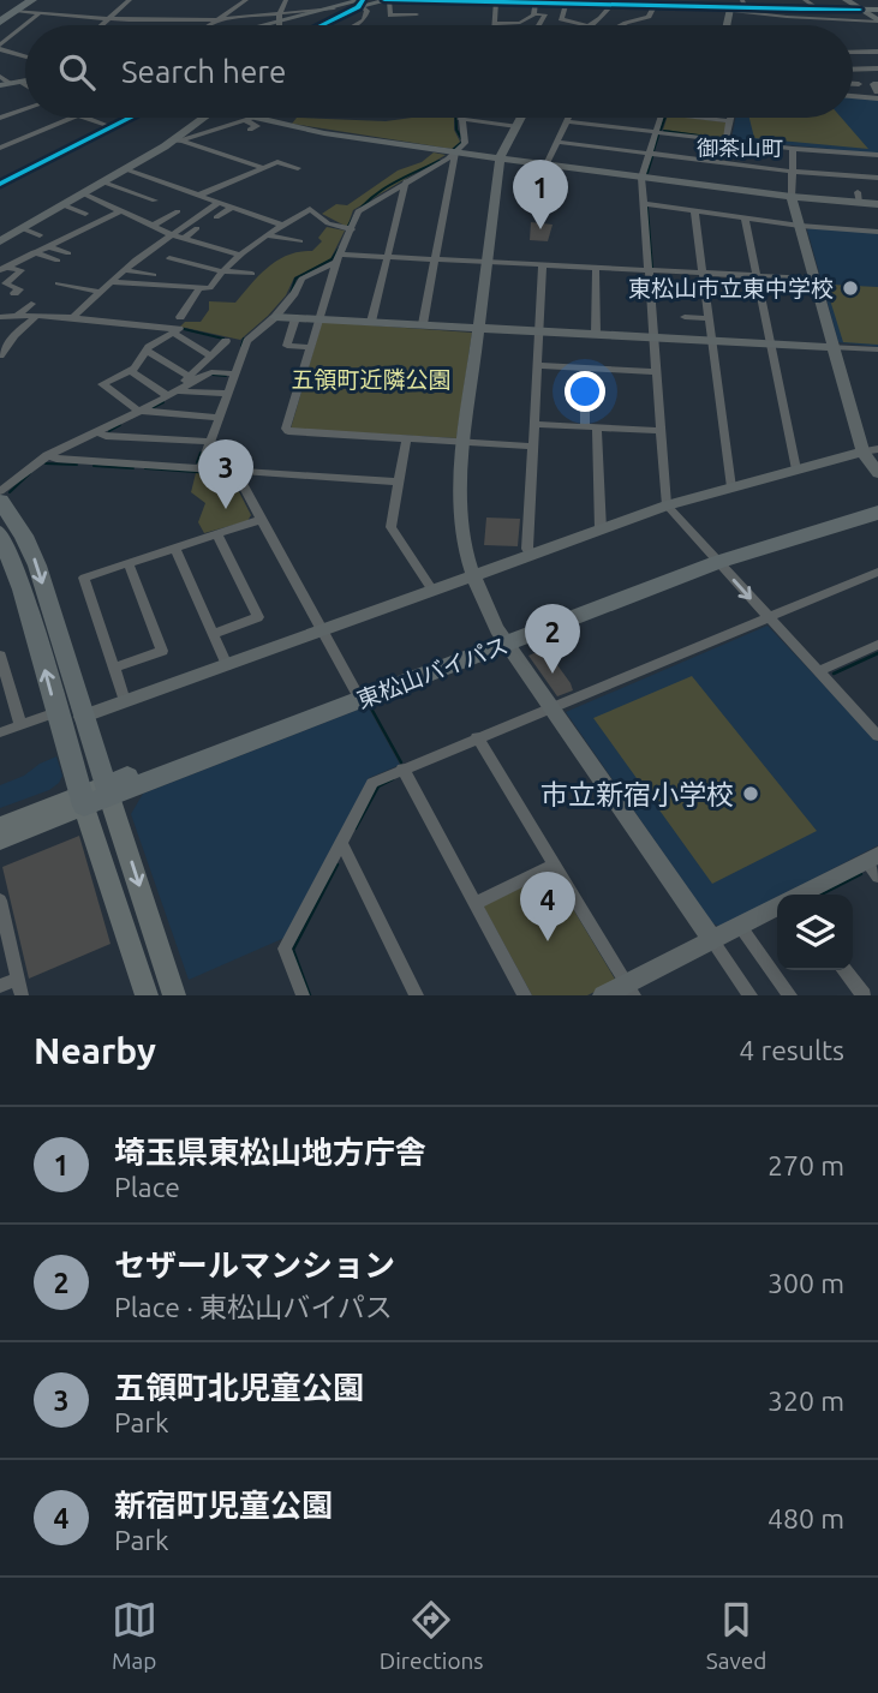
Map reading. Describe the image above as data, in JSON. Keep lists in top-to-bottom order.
{
  "streets": {
    "highway": ["東松山バイパス"]
  },
  "districts": ["御茶山町"],
  "parks": ["五領町近隣公園"],
  "places": ["東松山市立東中学校", "市立新宿小学校"],
  "page": {
    "search": "Search here",
    "pins": [
      "1",
      "3",
      "2",
      "4"
    ],
    "heading": ["Nearby", "4 results"],
    "list": [
      {
        "mark": "1",
        "name": "埼玉県東松山地方庁舎",
        "note": "Place",
        "value": "270 m"
      },
      {
        "mark": "2",
        "name": "セザールマンション",
        "note": "Place · 東松山バイパス",
        "value": "300 m"
      },
      {
        "mark": "3",
        "name": "五領町北児童公園",
        "note": "Park",
        "value": "320 m"
      },
      {
        "mark": "4",
        "name": "新宿町児童公園",
        "note": "Park",
        "value": "480 m"
      }
    ],
    "nav": ["Map", "Directions", "Saved"]
  }
}
